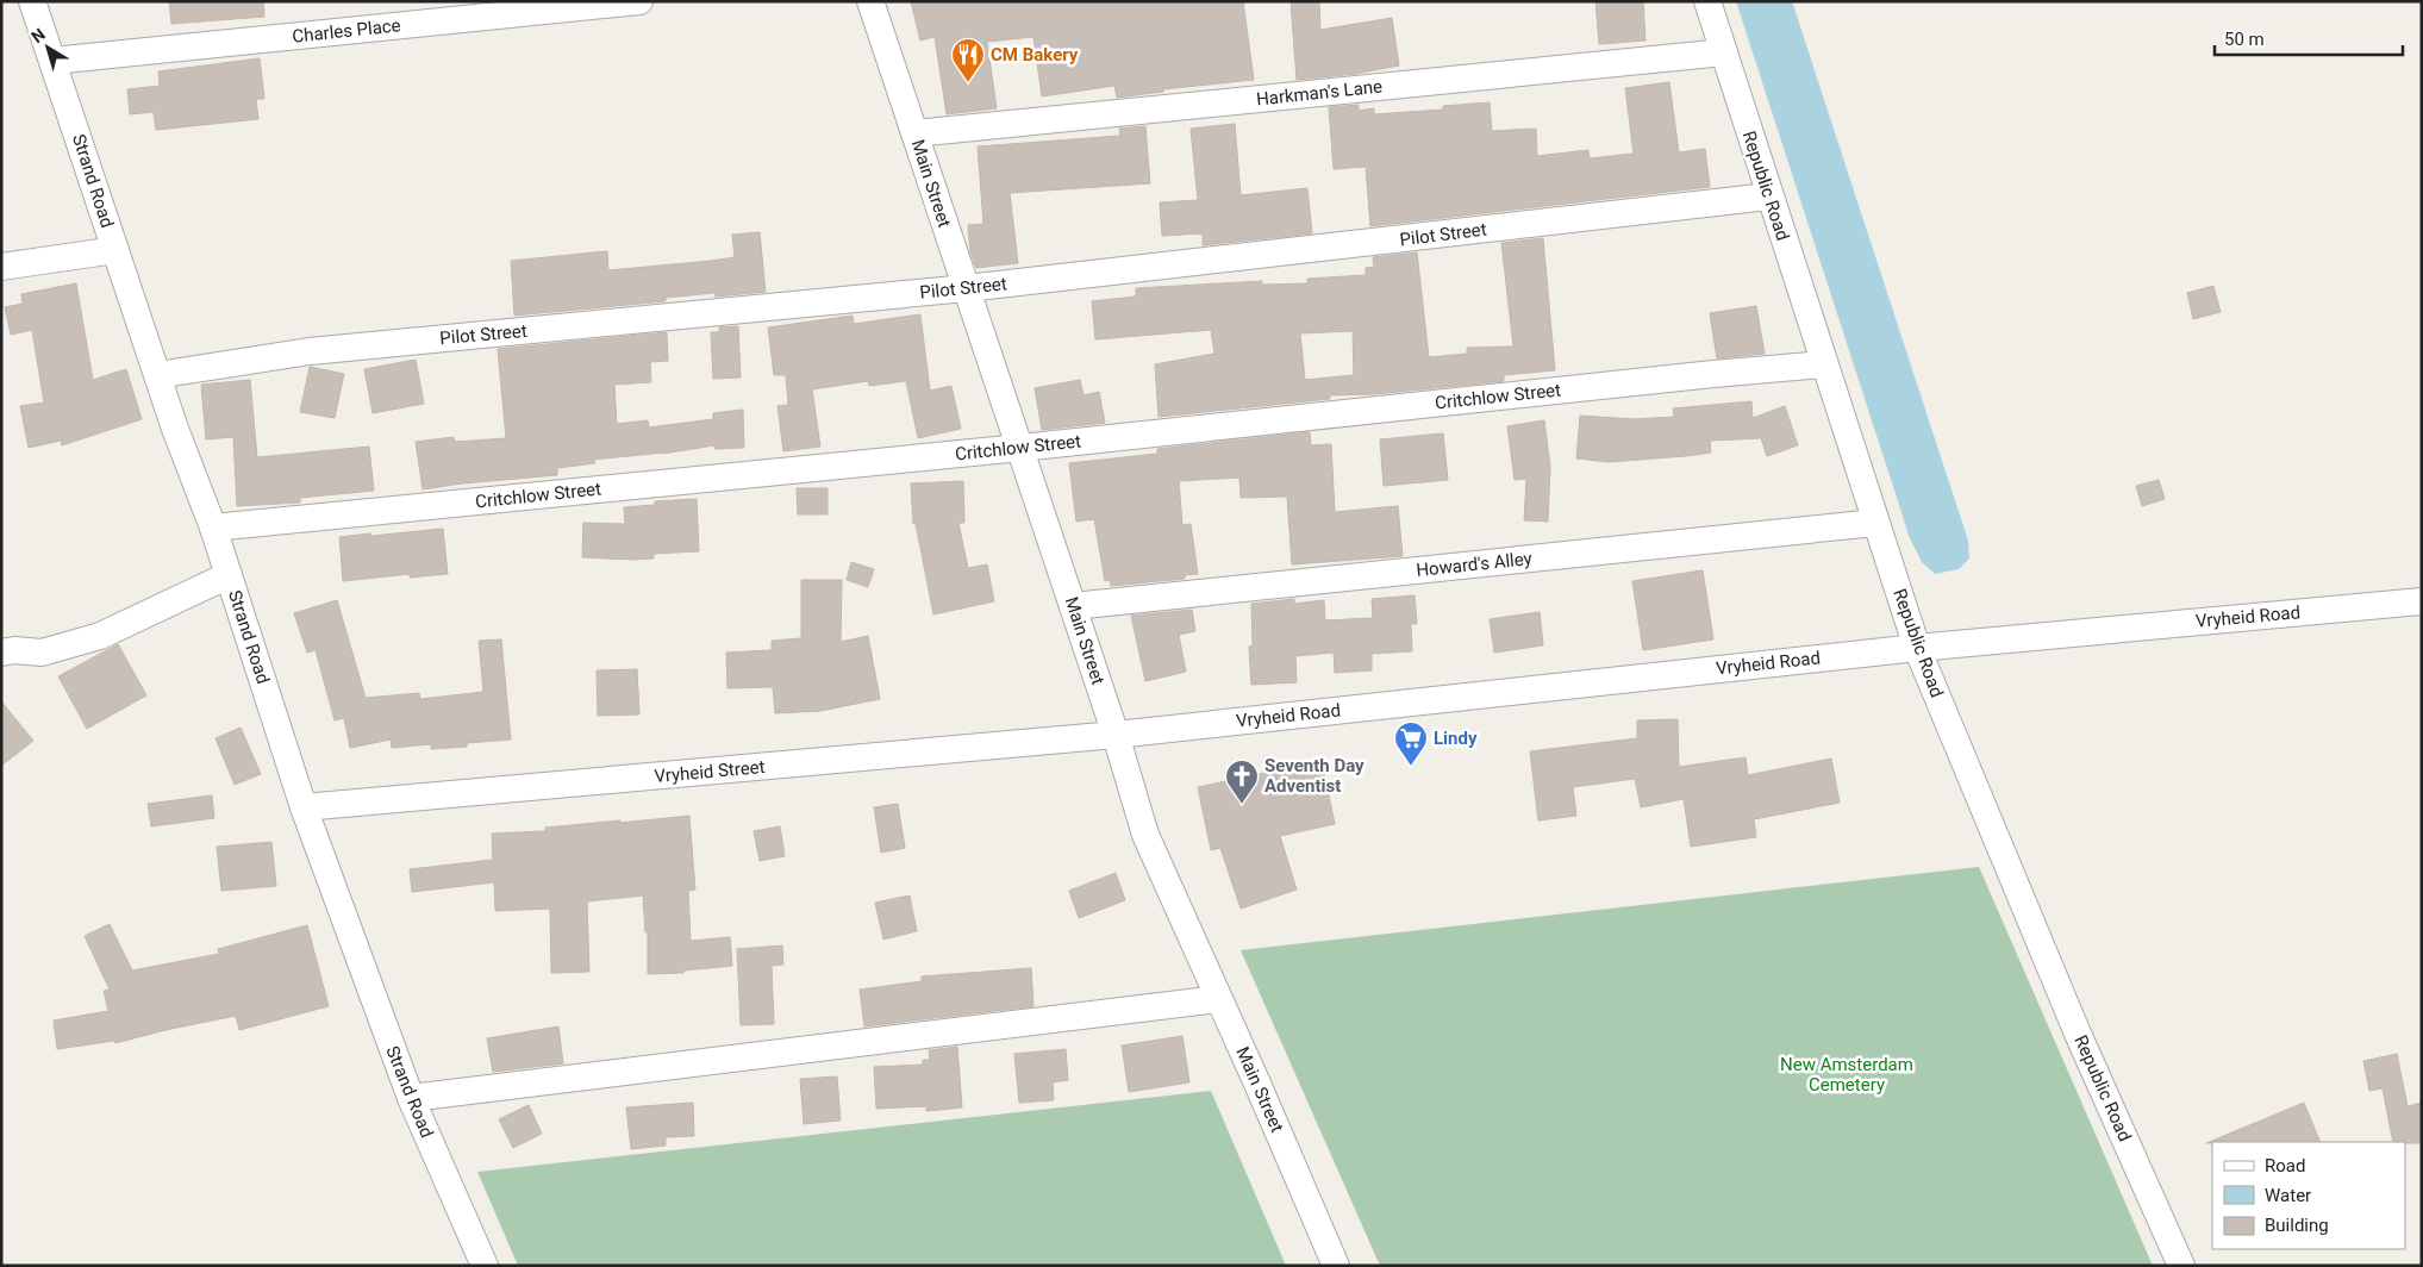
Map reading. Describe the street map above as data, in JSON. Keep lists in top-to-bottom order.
{
  "streets": {
    "street": [
      "Charles Place",
      "Harkman's Lane",
      "Strand Road",
      "Main Street",
      "Republic Road",
      "Pilot Street",
      "Critchlow Street",
      "Howard's Alley",
      "Vryheid Road",
      "Vryheid Street"
    ]
  },
  "crossings": [
    ["Charles Place", "Strand Road"],
    ["Harkman's Lane", "Main Street"],
    ["Harkman's Lane", "Republic Road"],
    ["Strand Road", "Pilot Street"],
    ["Strand Road", "Critchlow Street"],
    ["Strand Road", "Vryheid Street"],
    ["Main Street", "Pilot Street"],
    ["Main Street", "Critchlow Street"],
    ["Main Street", "Howard's Alley"],
    ["Main Street", "Vryheid Road"],
    ["Main Street", "Vryheid Street"],
    ["Republic Road", "Pilot Street"],
    ["Republic Road", "Critchlow Street"],
    ["Republic Road", "Howard's Alley"],
    ["Republic Road", "Vryheid Road"],
    ["Vryheid Road", "Vryheid Street"]
  ],
  "parks": ["New Amsterdam Cemetery"],
  "places": {
    "restaurant": ["CM Bakery"],
    "supermarket": ["Lindy"],
    "church": ["Seventh Day Adventist"]
  },
  "legend": ["Road", "Water", "Building"],
  "scale_bar": "50 m",
  "north": "top left"
}
